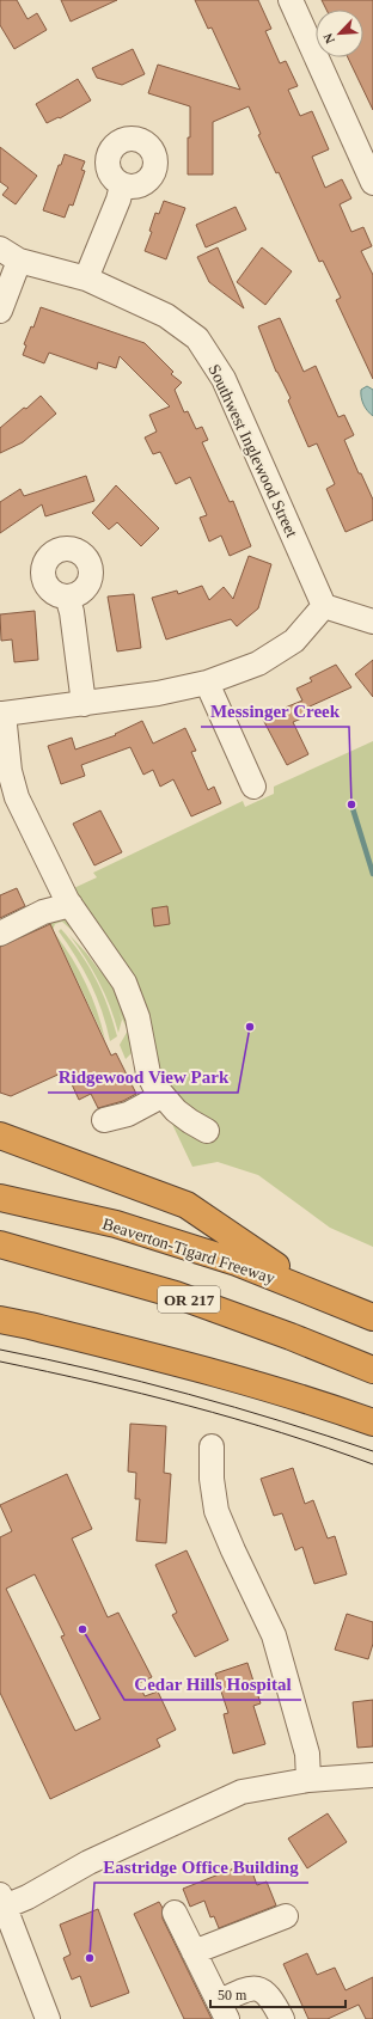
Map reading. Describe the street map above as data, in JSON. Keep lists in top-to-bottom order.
{
  "streets": {
    "highway": ["Beaverton-Tigard Freeway", "OR 217"],
    "street": ["Southwest Inglewood Street"]
  },
  "places": [
    "Messinger Creek",
    "Ridgewood View Park",
    "Cedar Hills Hospital",
    "Eastridge Office Building"
  ],
  "scale_bar": "50 m",
  "north": "bottom left"
}
